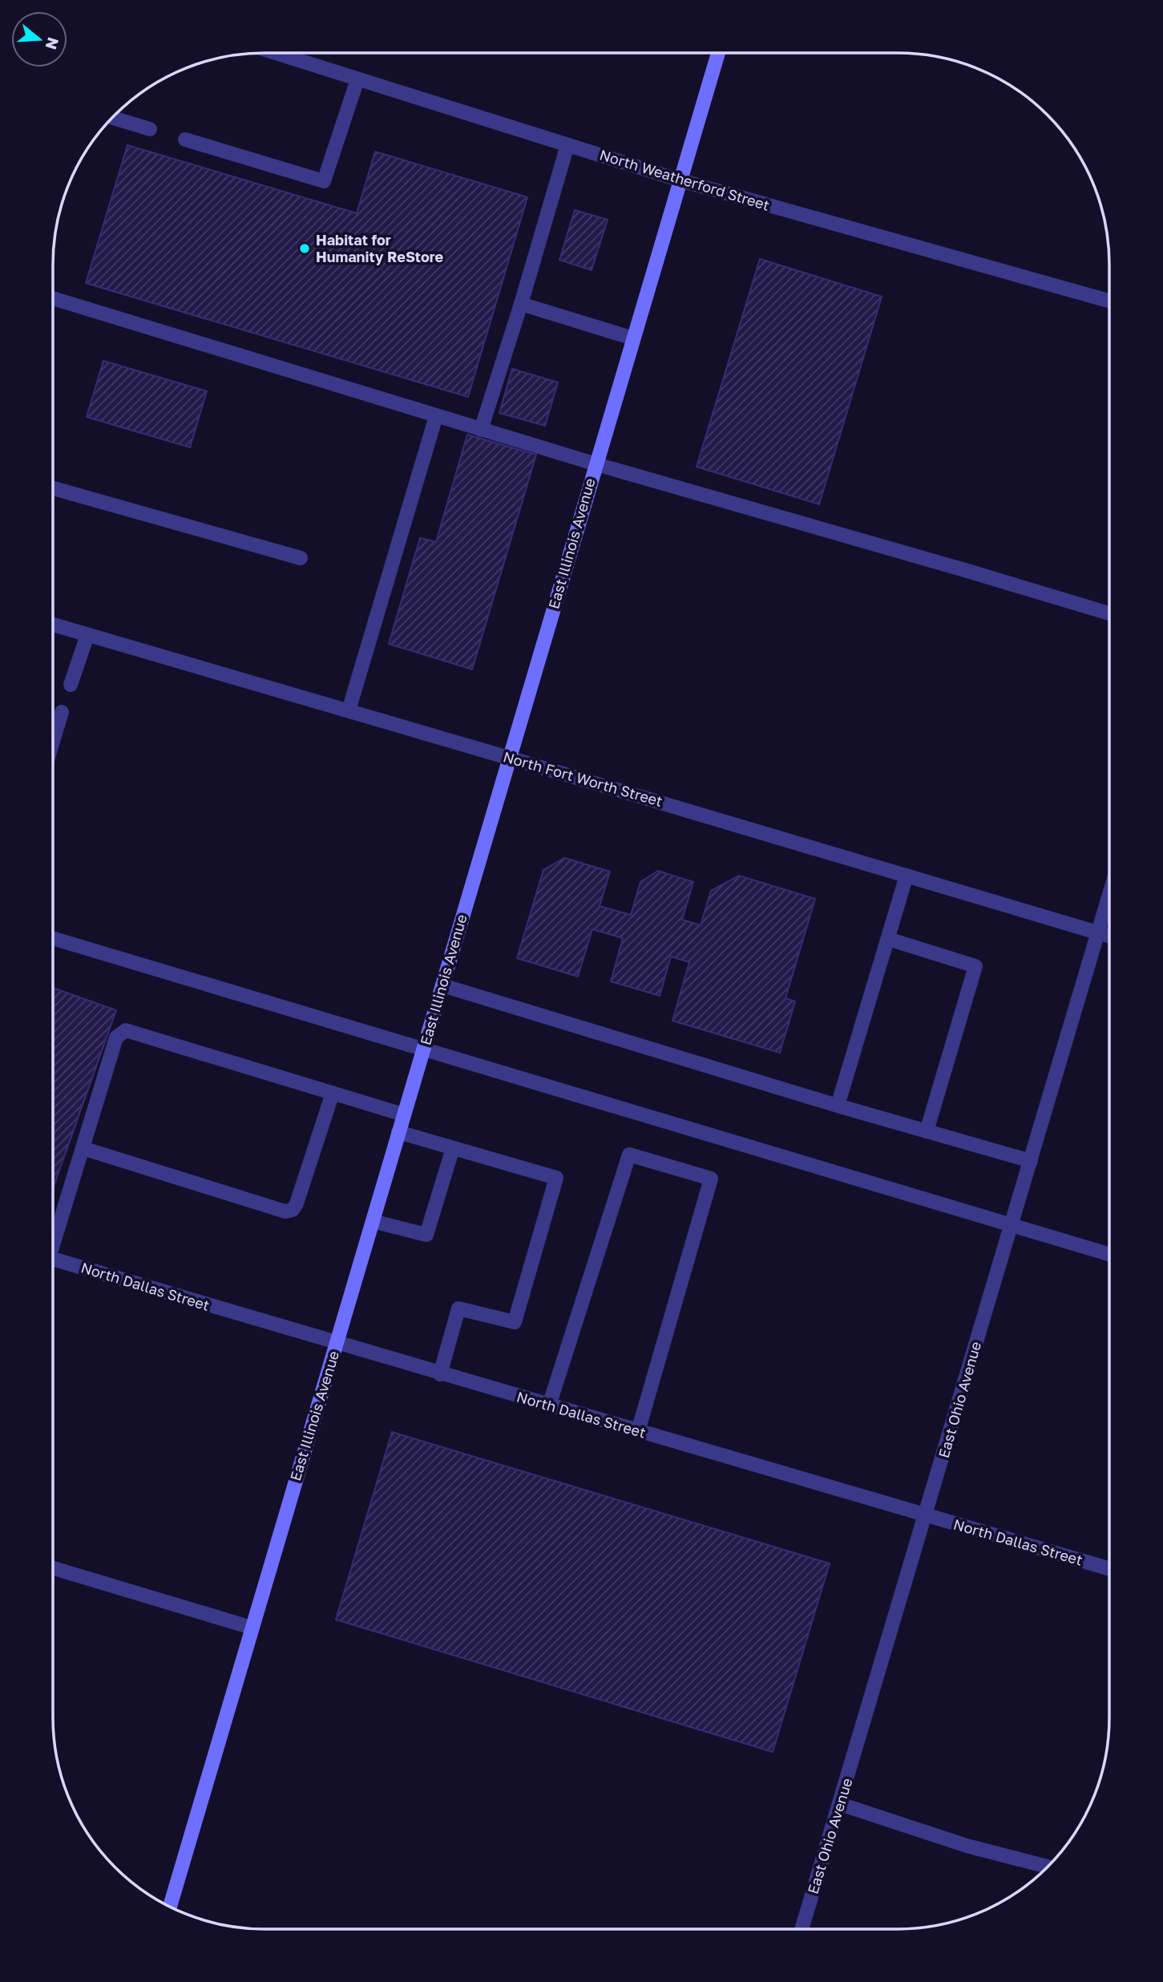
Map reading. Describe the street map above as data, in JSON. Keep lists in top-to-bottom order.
{
  "streets": {
    "main road": ["East Illinois Avenue"],
    "street": [
      "North Weatherford Street",
      "North Fort Worth Street",
      "North Dallas Street",
      "East Ohio Avenue"
    ]
  },
  "crossings": [
    ["North Weatherford Street", "East Illinois Avenue"],
    ["East Illinois Avenue", "North Fort Worth Street"],
    ["East Illinois Avenue", "North Dallas Street"],
    ["North Fort Worth Street", "East Ohio Avenue"],
    ["North Dallas Street", "East Ohio Avenue"]
  ],
  "places": ["Habitat for Humanity ReStore"],
  "north": "right"
}
